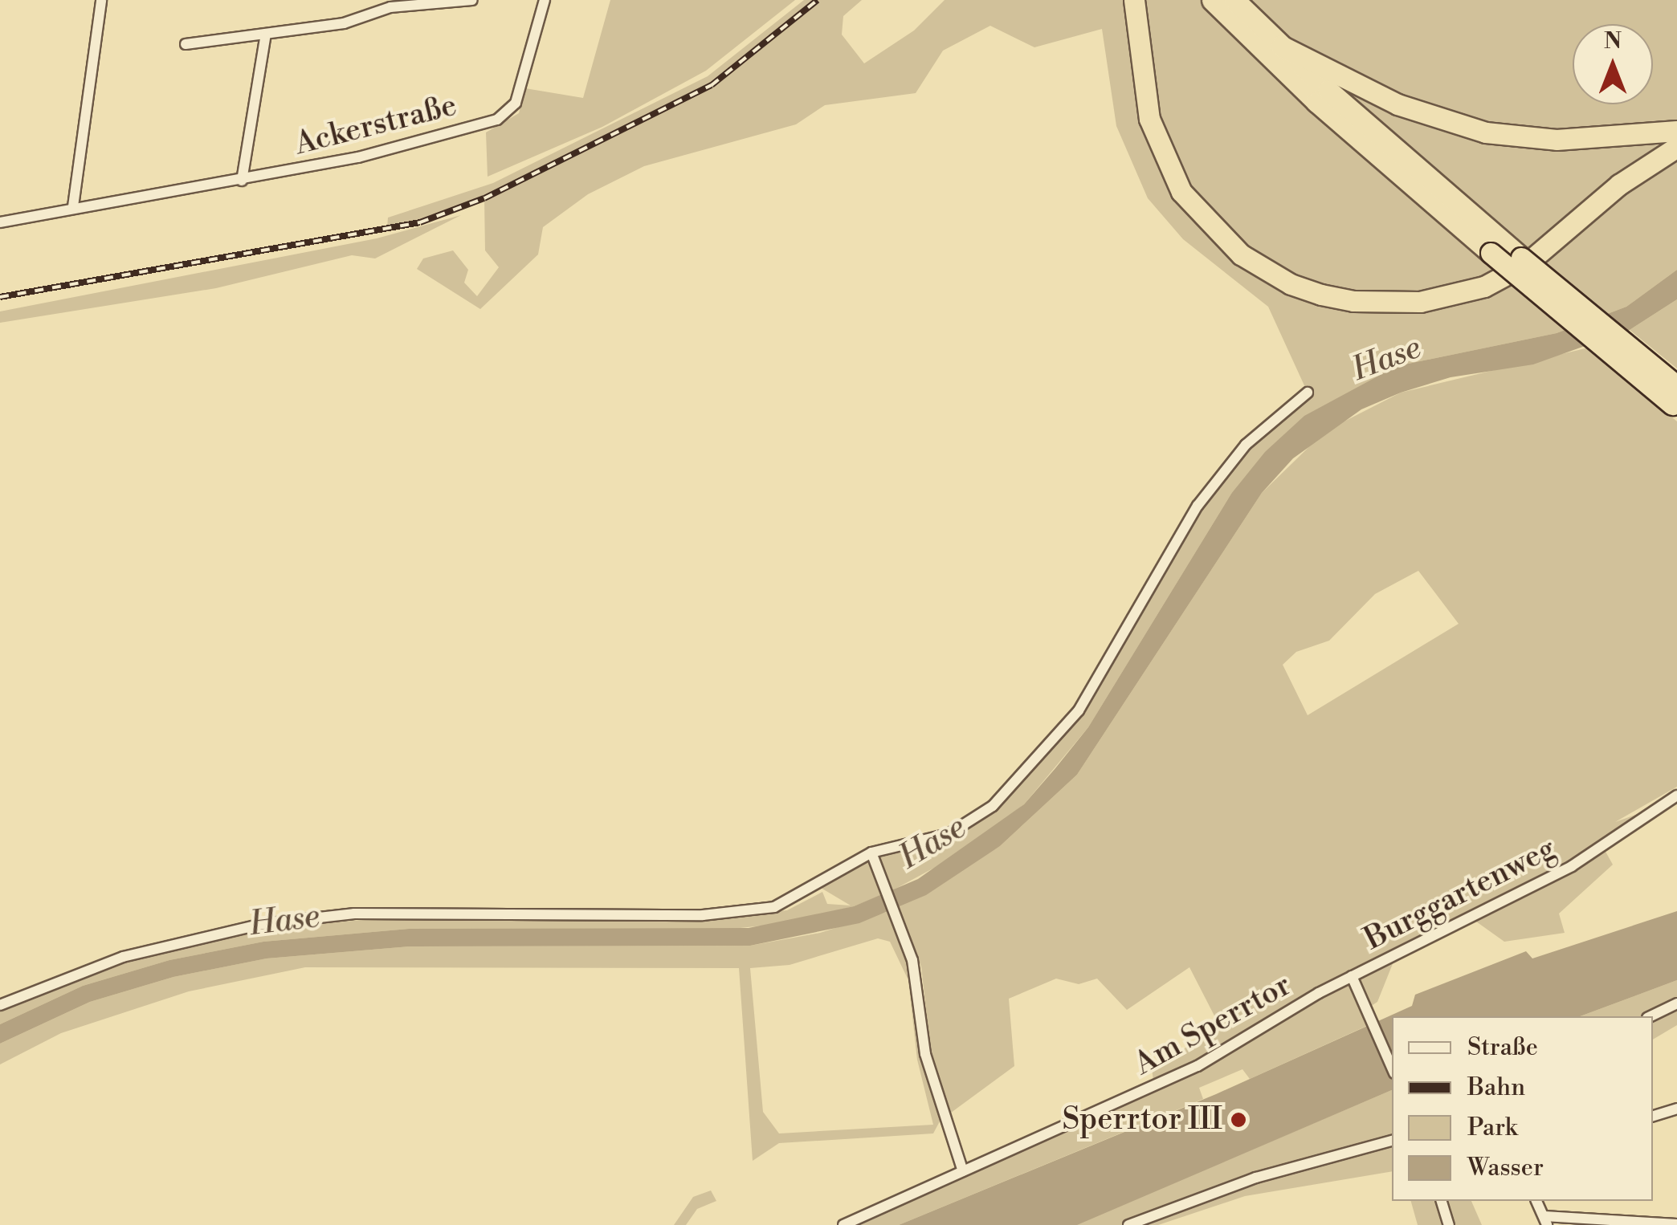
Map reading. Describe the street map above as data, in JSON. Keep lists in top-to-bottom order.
{
  "streets": {
    "street": ["Ackerstraße", "Burggartenweg", "Am Sperrtor"]
  },
  "crossings": [
    ["Burggartenweg", "Am Sperrtor"]
  ],
  "water": ["Hase"],
  "places": ["Sperrtor III"],
  "legend": [
    "Straße",
    "Bahn",
    "Park",
    "Wasser"
  ],
  "north": "top"
}
